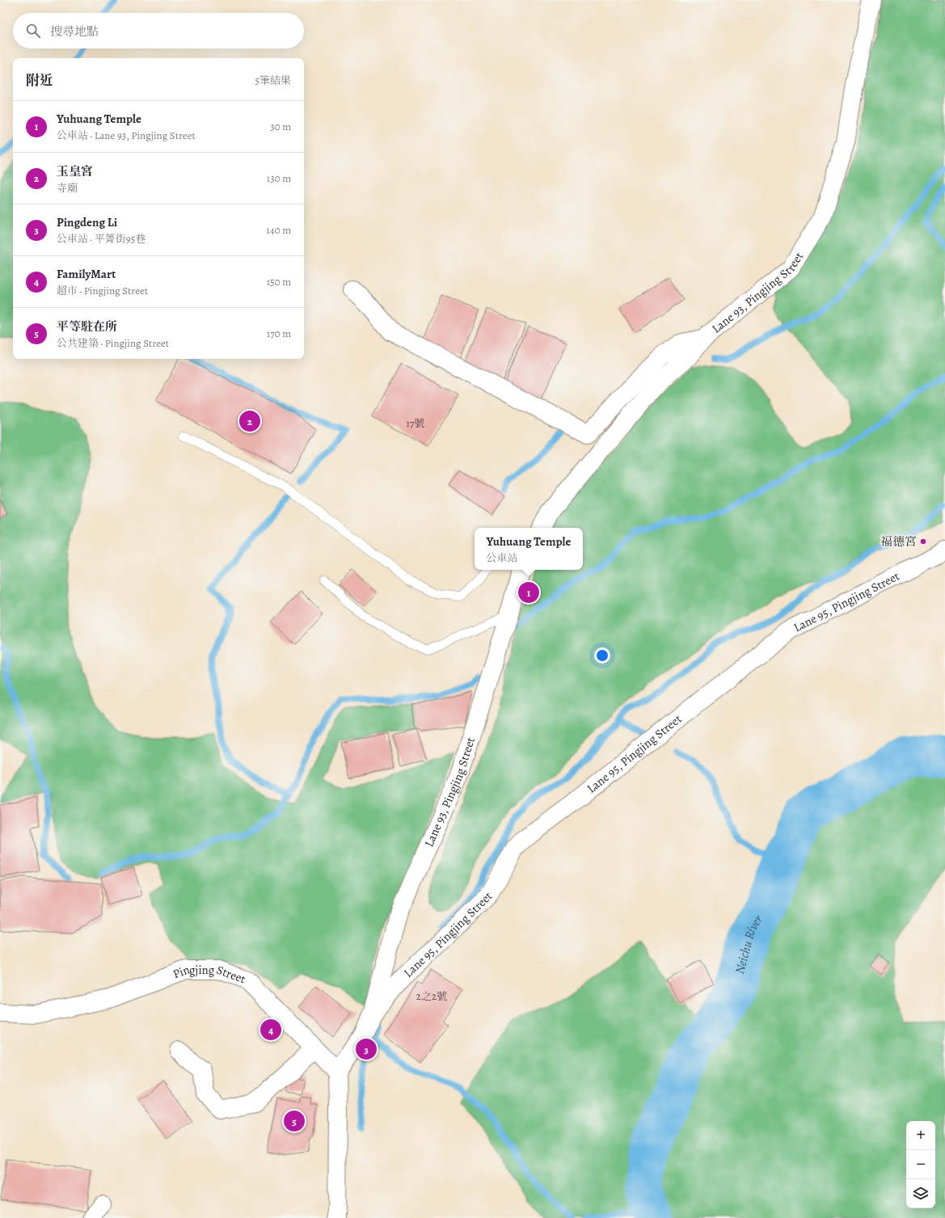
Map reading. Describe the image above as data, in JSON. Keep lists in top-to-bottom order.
{
  "streets": {
    "street": ["Lane 93, Pingjing Street", "Lane 95, Pingjing Street", "Pingjing Street"]
  },
  "crossings": [
    ["Lane 93, Pingjing Street", "Lane 95, Pingjing Street"]
  ],
  "water": ["Neichu River"],
  "places": ["福德宮"],
  "house_numbers": ["17號", "2之2號"],
  "page": {
    "search": "搜尋地點",
    "heading": ["附近", "5筆結果"],
    "list": [
      {
        "mark": "1",
        "name": "Yuhuang Temple",
        "note": "公車站 · Lane 93, Pingjing Street",
        "value": "30 m"
      },
      {
        "mark": "2",
        "name": "玉皇宮",
        "note": "寺廟",
        "value": "130 m"
      },
      {
        "mark": "3",
        "name": "Pingdeng Li",
        "note": "公車站 · 平菁街95巷",
        "value": "140 m"
      },
      {
        "mark": "4",
        "name": "FamilyMart",
        "note": "超市 · Pingjing Street",
        "value": "150 m"
      },
      {
        "mark": "5",
        "name": "平等駐在所",
        "note": "公共建築 · Pingjing Street",
        "value": "170 m"
      }
    ],
    "pins": [
      "2",
      "1",
      "4",
      "3",
      "5"
    ],
    "popup": ["Yuhuang Temple", "公車站"],
    "map_buttons": ["+", "−"]
  }
}
